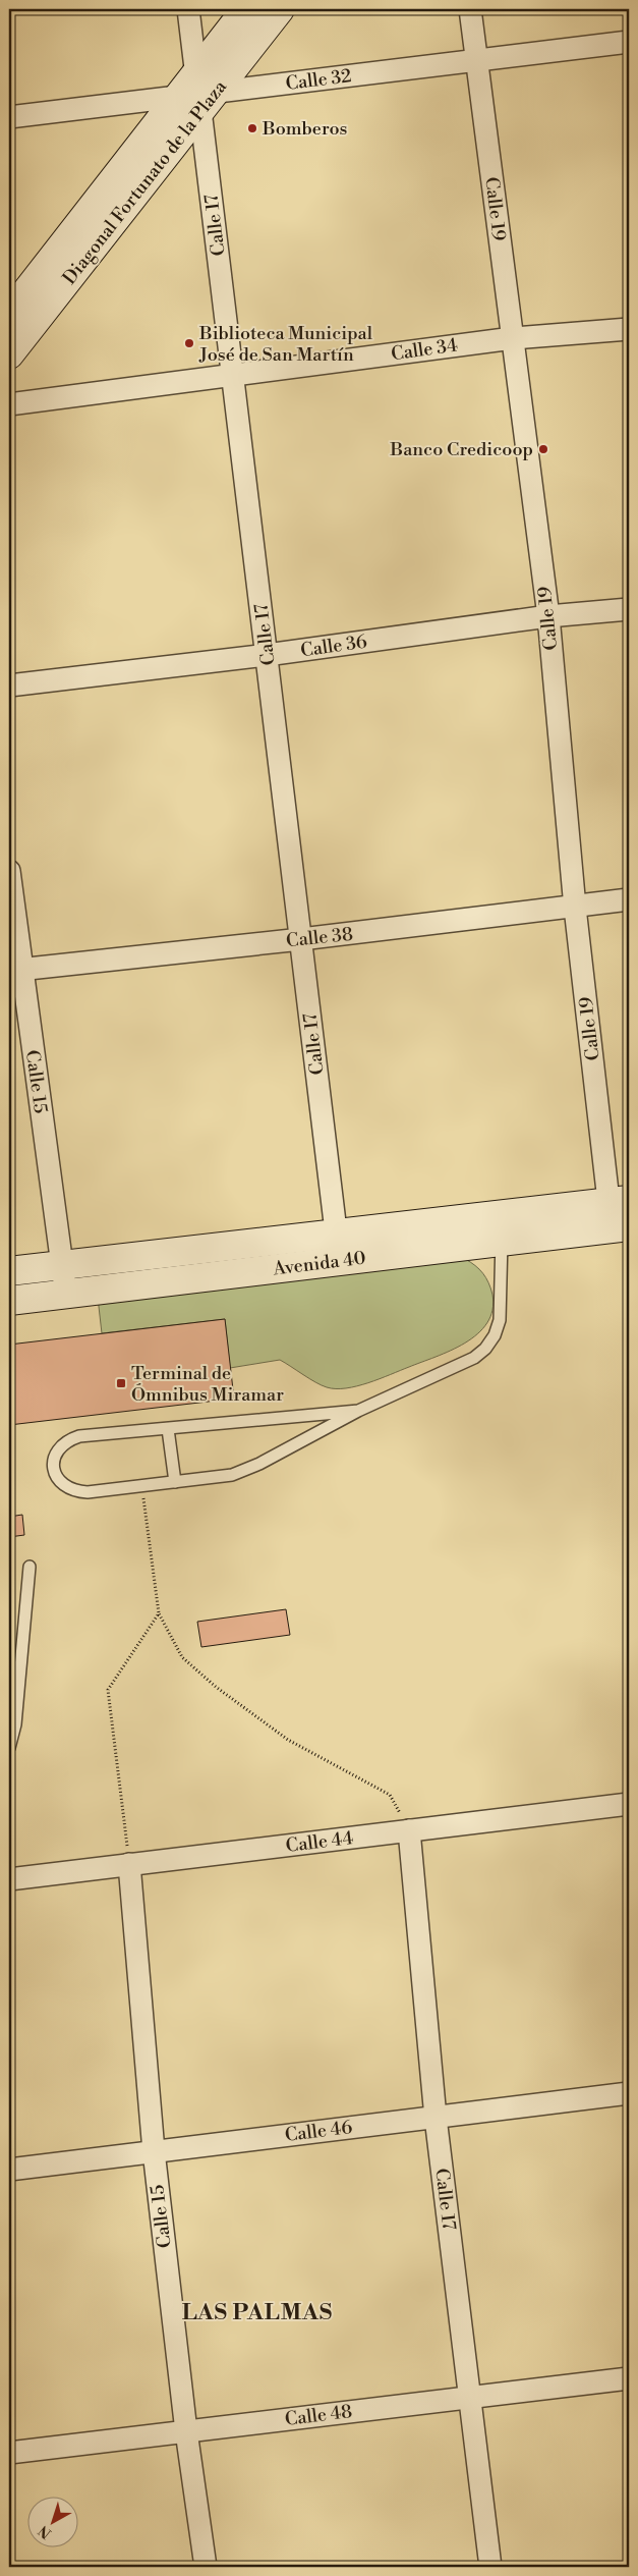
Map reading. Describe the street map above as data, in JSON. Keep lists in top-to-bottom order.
{
  "streets": {
    "main road": ["Diagonal Fortunato de la Plaza", "Avenida 40"],
    "street": [
      "Calle 32",
      "Calle 19",
      "Calle 17",
      "Calle 34",
      "Calle 36",
      "Calle 38",
      "Calle 15",
      "Calle 44",
      "Calle 46",
      "Calle 48"
    ]
  },
  "crossings": [
    ["Calle 32", "Diagonal Fortunato de la Plaza"],
    ["Calle 32", "Calle 19"],
    ["Calle 32", "Calle 17"],
    ["Diagonal Fortunato de la Plaza", "Calle 17"],
    ["Calle 19", "Calle 34"],
    ["Calle 19", "Calle 36"],
    ["Calle 19", "Calle 38"],
    ["Calle 19", "Avenida 40"],
    ["Calle 17", "Calle 34"],
    ["Calle 17", "Calle 36"],
    ["Calle 17", "Calle 38"],
    ["Calle 17", "Avenida 40"],
    ["Calle 17", "Calle 44"],
    ["Calle 17", "Calle 46"],
    ["Calle 17", "Calle 48"],
    ["Calle 38", "Calle 15"],
    ["Calle 15", "Avenida 40"],
    ["Calle 15", "Calle 44"],
    ["Calle 15", "Calle 46"],
    ["Calle 15", "Calle 48"]
  ],
  "districts": ["LAS PALMAS"],
  "places": {
    "other": ["Bomberos", "Biblioteca Municipal José de San Martín", "Banco Credicoop"],
    "transit": ["Terminal de Ómnibus Miramar"]
  },
  "north": "bottom left"
}
